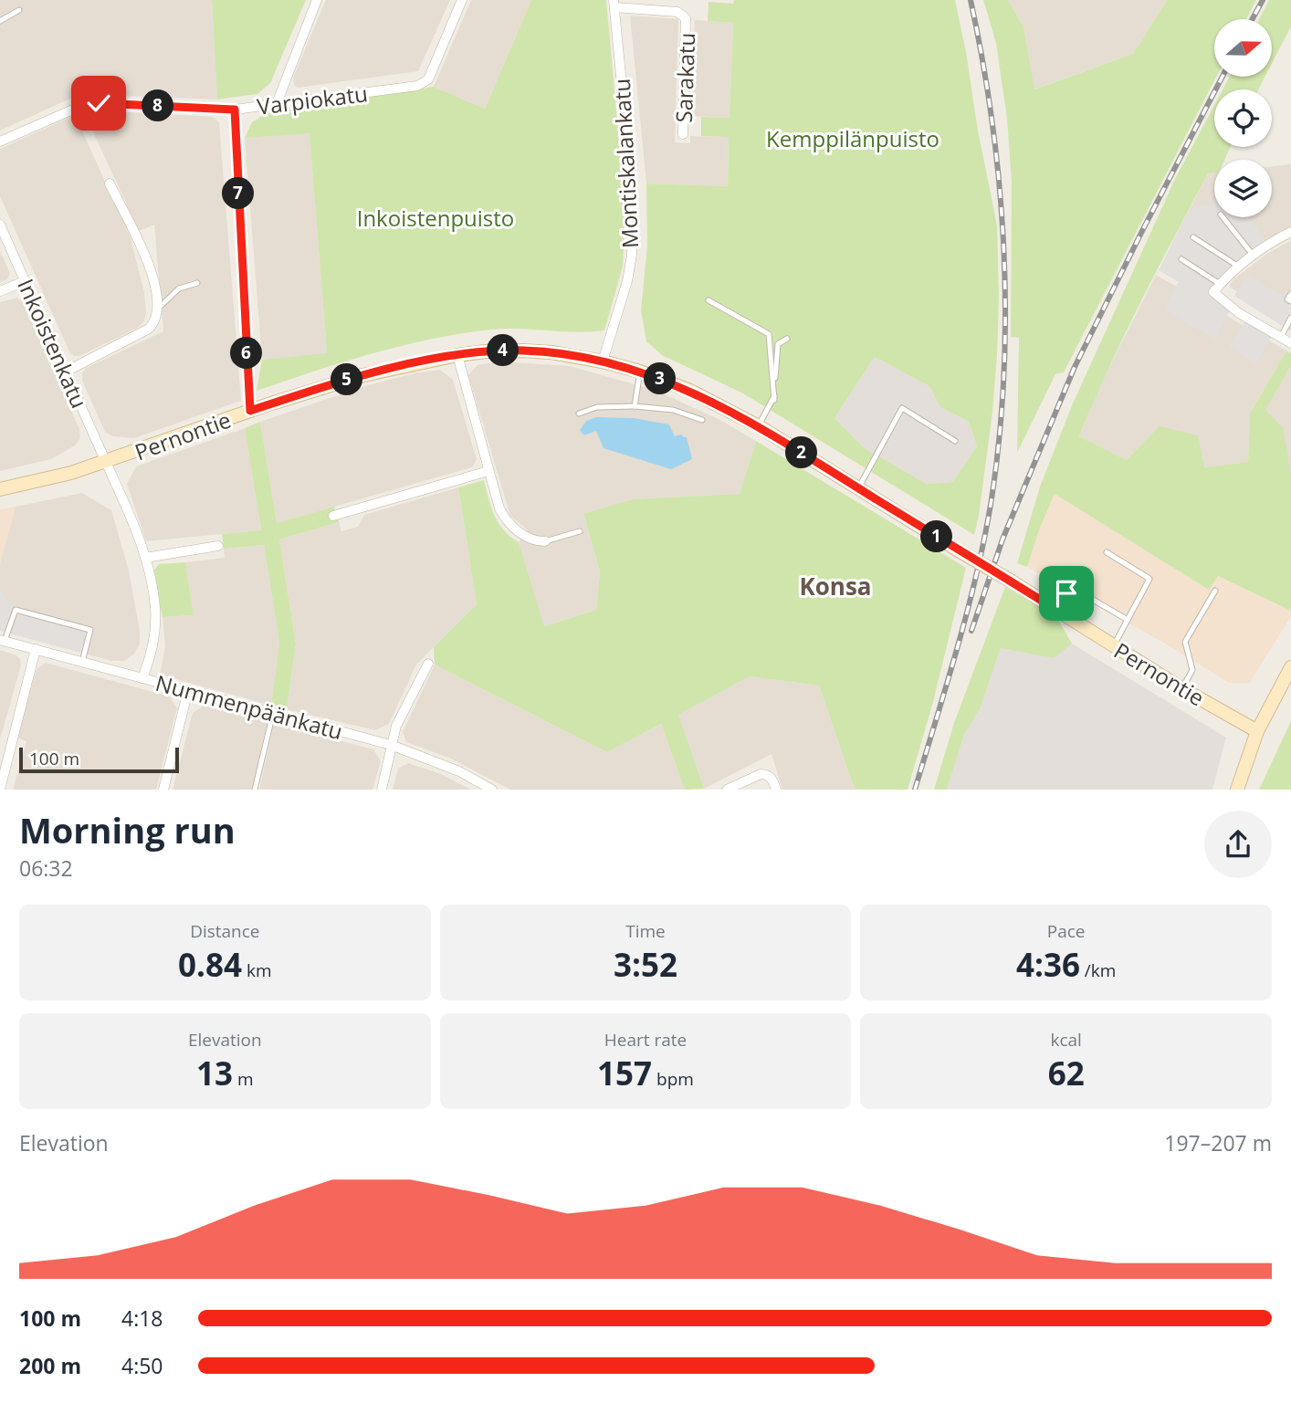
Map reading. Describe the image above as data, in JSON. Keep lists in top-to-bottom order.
{
  "streets": {
    "street": [
      "Sarakatu",
      "Varpiokatu",
      "Montiskalankatu",
      "Inkoistenkatu",
      "Pernontie",
      "Nummenpäänkatu"
    ]
  },
  "crossings": [
    ["Sarakatu", "Montiskalankatu"],
    ["Montiskalankatu", "Pernontie"],
    ["Inkoistenkatu", "Pernontie"],
    ["Inkoistenkatu", "Nummenpäänkatu"]
  ],
  "districts": ["Konsa"],
  "parks": ["Kemppilänpuisto", "Inkoistenpuisto"],
  "scale_bar": "100 m",
  "north": "right",
  "page": {
    "pins": [
      "8",
      "7",
      "4",
      "6",
      "3",
      "5",
      "2",
      "1"
    ],
    "scale": "100 m",
    "heading": ["Morning run", "06:32"],
    "stats": [
      ["Distance", "0.84 km"],
      ["Time", "3:52"],
      ["Pace", "4:36 /km"],
      ["Elevation", "13 m"],
      ["Heart rate", "157 bpm"],
      ["kcal", "62"]
    ],
    "chart": ["Elevation", "197–207 m"],
    "list": [
      {
        "name": "100 m",
        "note": "4:18"
      },
      {
        "name": "200 m",
        "note": "4:50"
      }
    ]
  }
}
